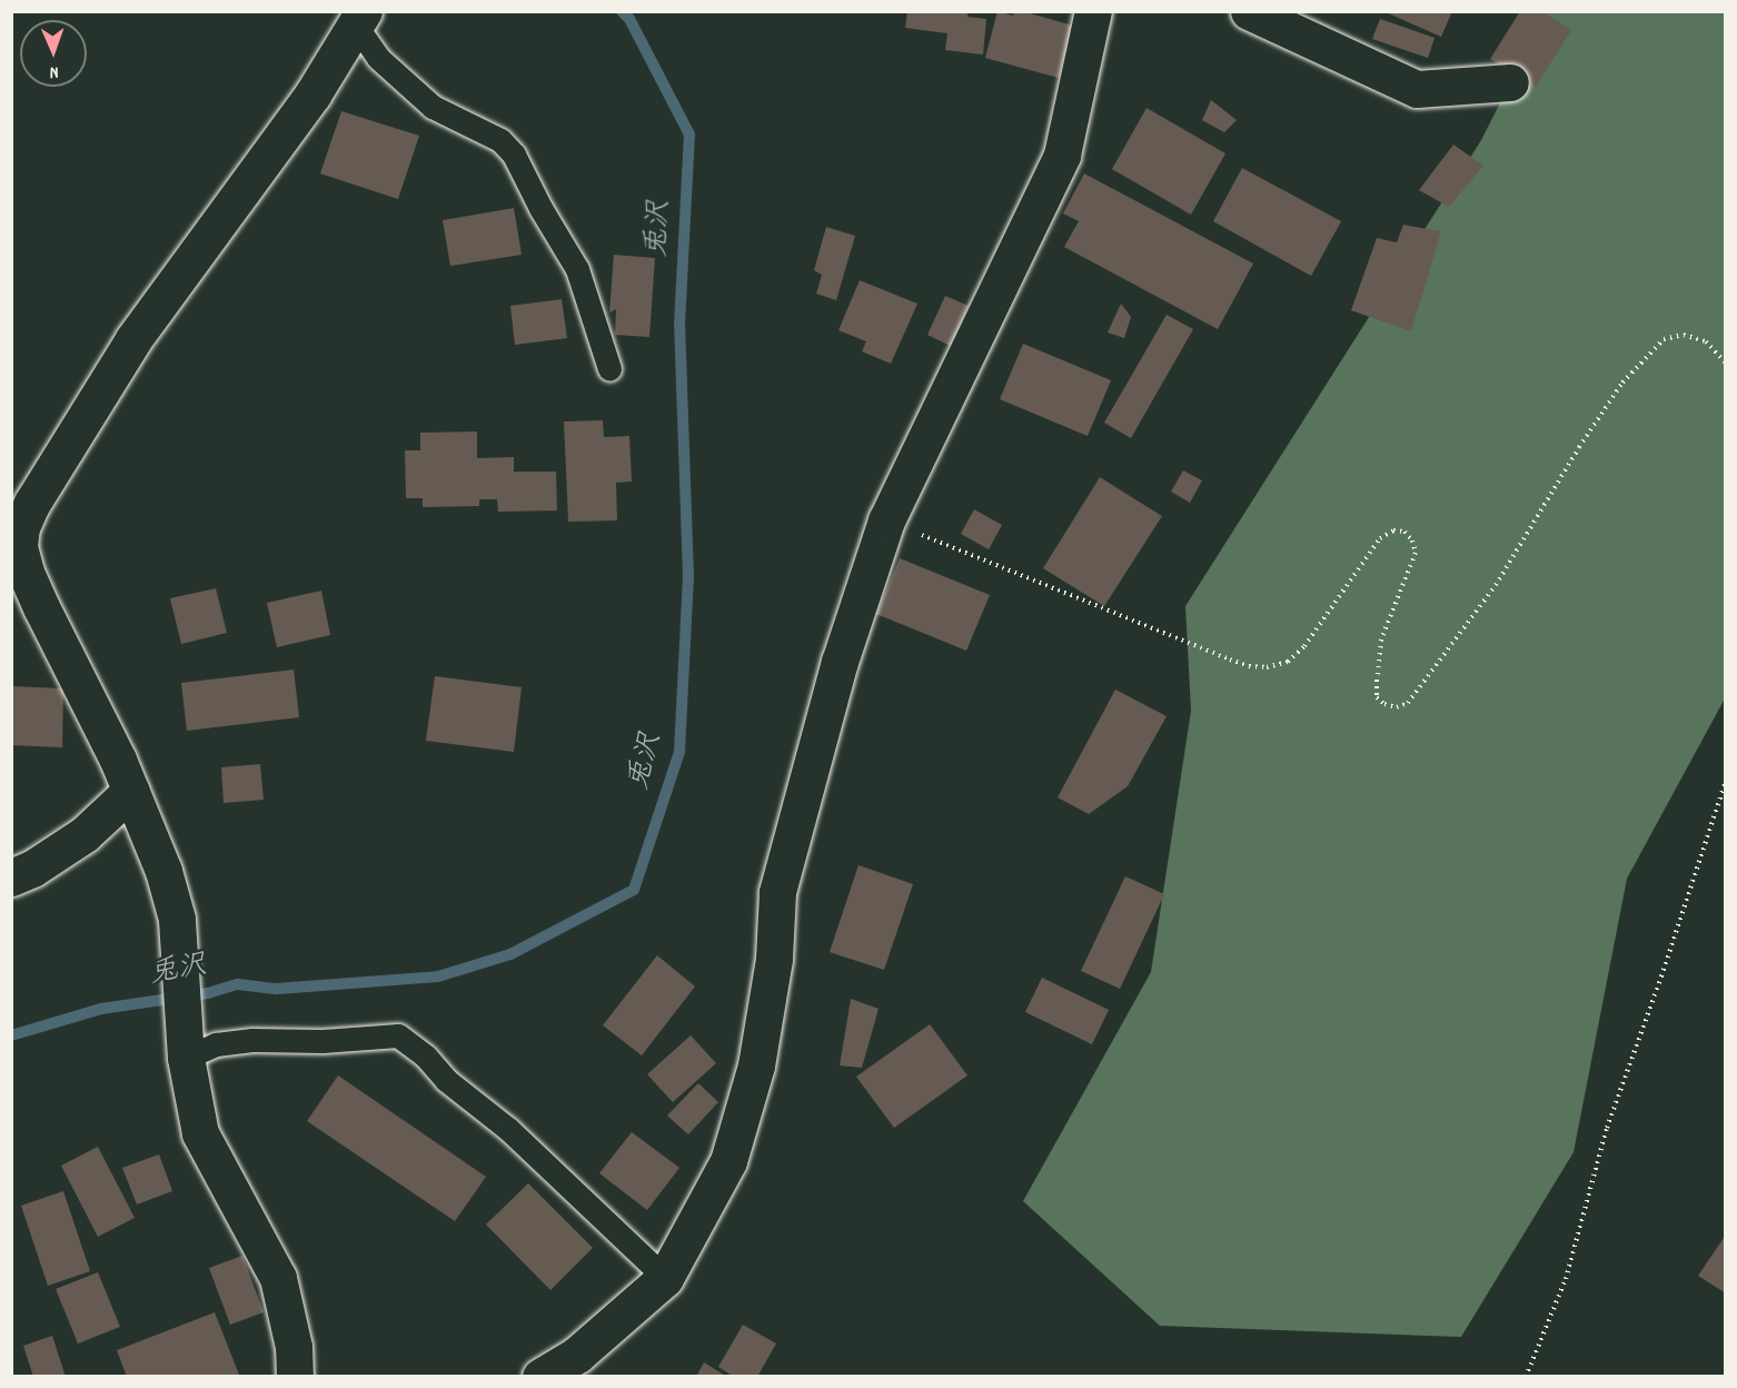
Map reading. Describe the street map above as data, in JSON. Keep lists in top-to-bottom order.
{
  "water": ["兎沢"],
  "north": "bottom"
}
